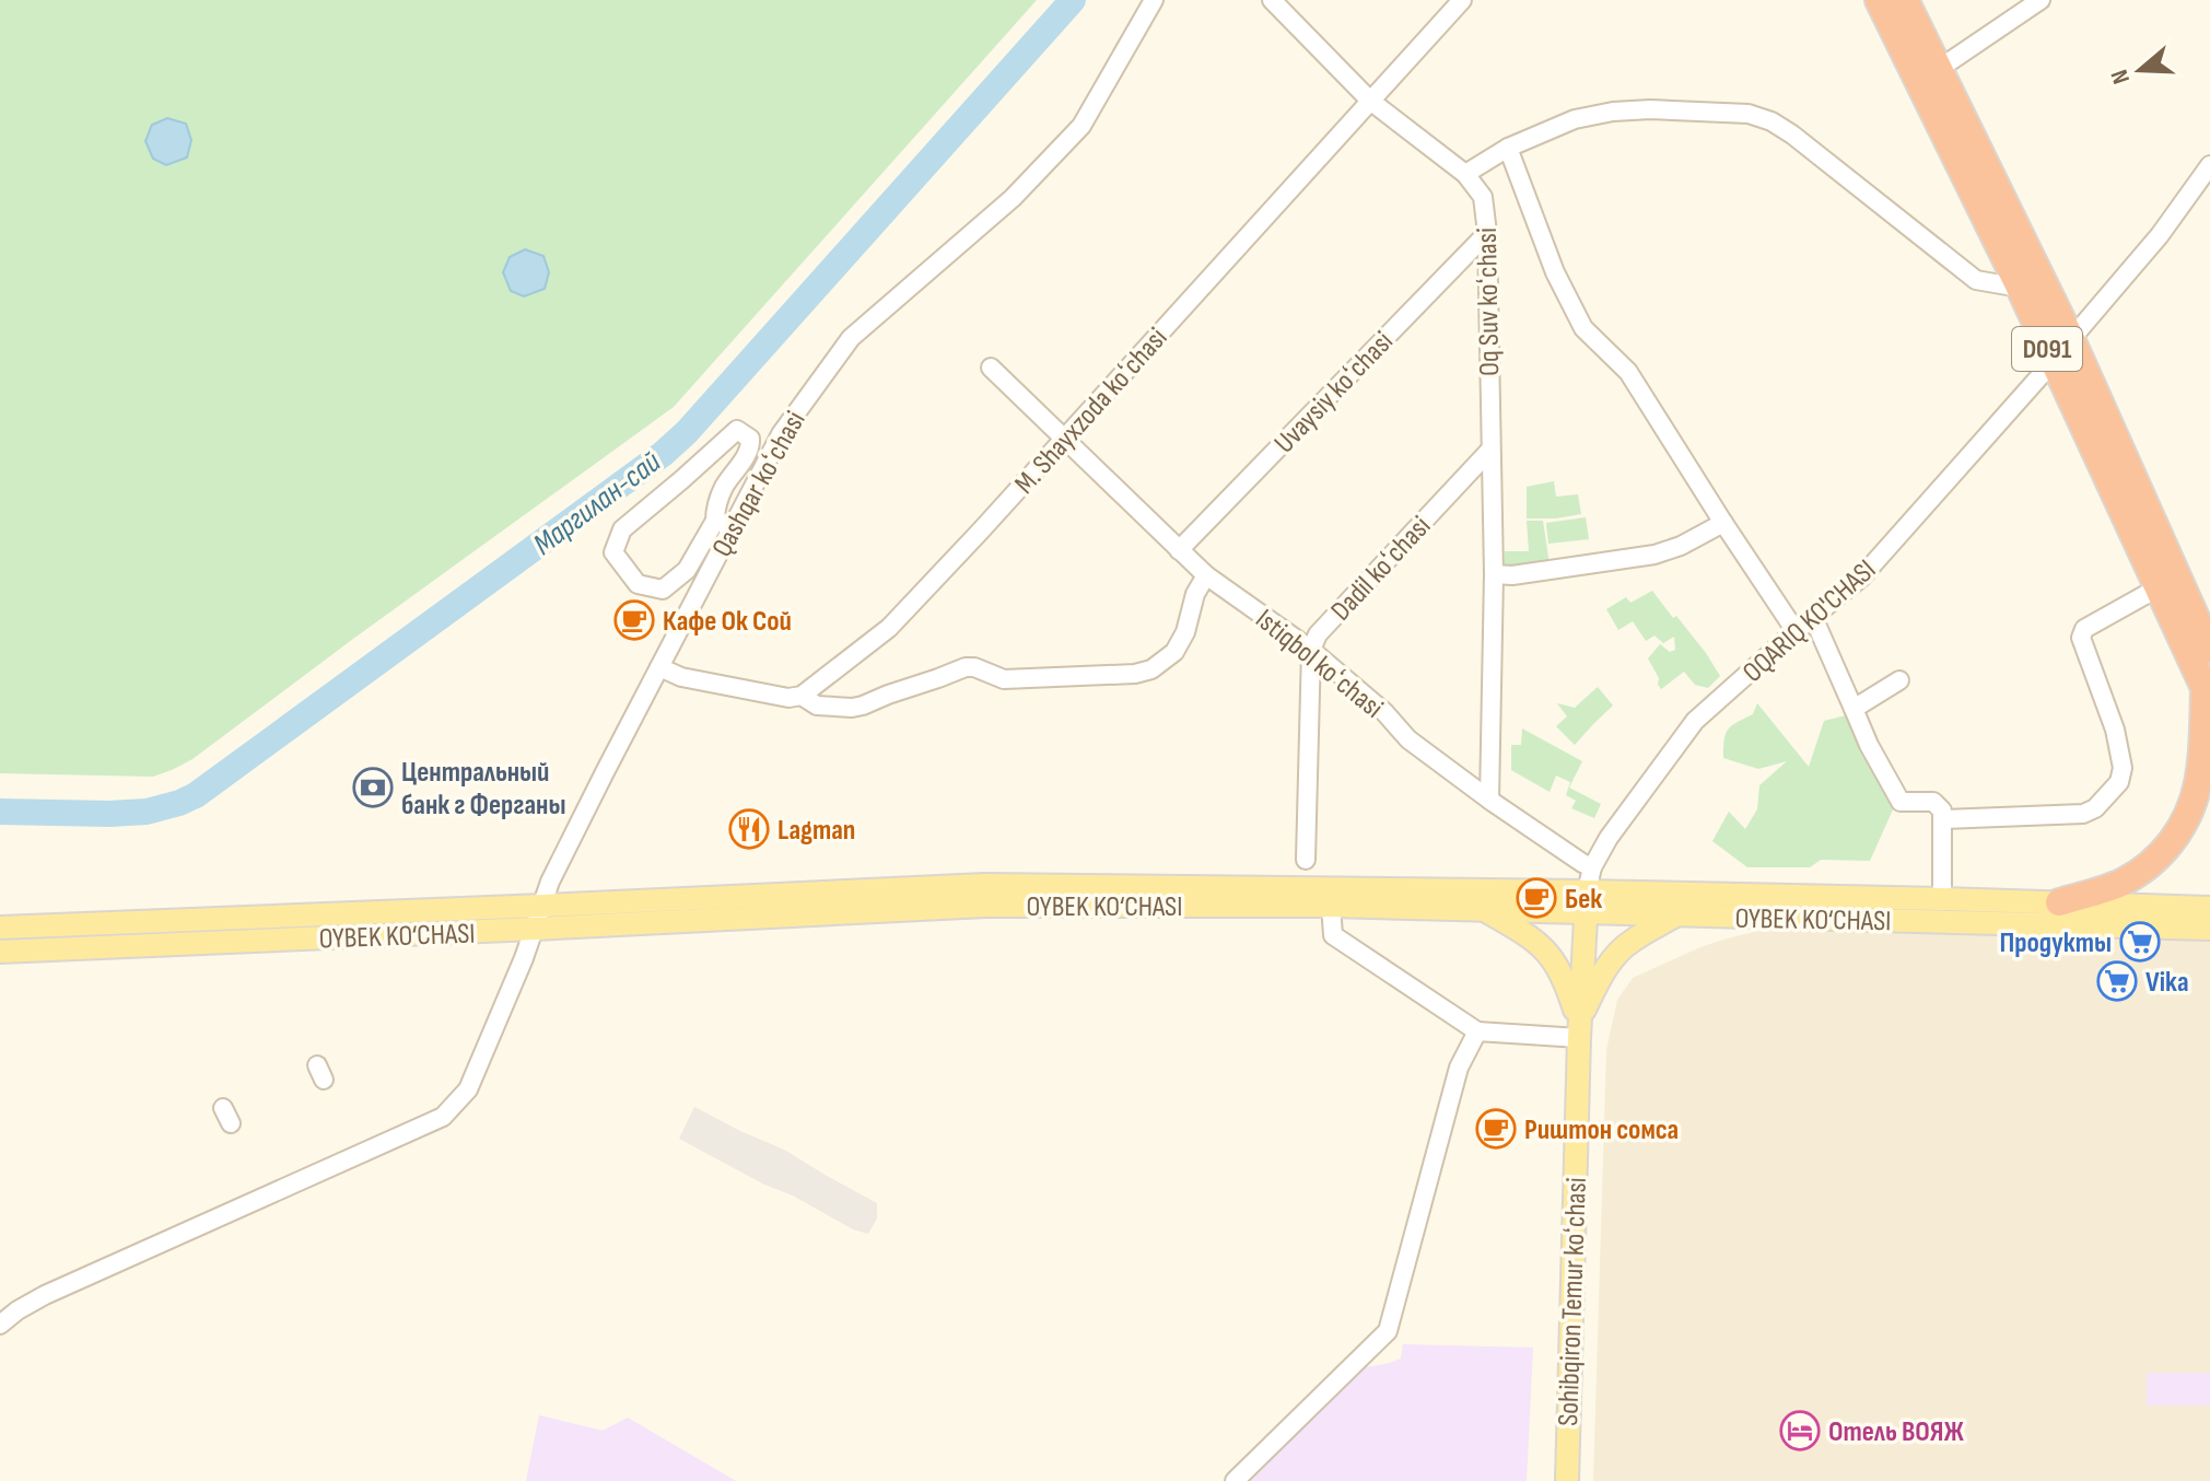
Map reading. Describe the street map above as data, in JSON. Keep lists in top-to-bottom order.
{
  "streets": {
    "highway": ["D091"],
    "main road": ["OYBEK KO‘CHASI", "Sohibqiron Temur koʻchasi"],
    "street": [
      "Oq Suv koʻchasi",
      "Uvaysiy koʻchasi",
      "M. Shayxzoda koʻchasi",
      "Qashqar koʻchasi",
      "Dadil koʻchasi",
      "OQARIQ KO'CHASI",
      "Istiqbol koʻchasi"
    ]
  },
  "crossings": [
    ["Oq Suv koʻchasi", "Uvaysiy koʻchasi"],
    ["Oq Suv koʻchasi", "Dadil koʻchasi"],
    ["Oq Suv koʻchasi", "Istiqbol koʻchasi"],
    ["D091", "OQARIQ KO'CHASI"],
    ["Uvaysiy koʻchasi", "Istiqbol koʻchasi"],
    ["M. Shayxzoda koʻchasi", "Istiqbol koʻchasi"],
    ["Qashqar koʻchasi", "OYBEK KO‘CHASI"],
    ["Dadil koʻchasi", "Istiqbol koʻchasi"],
    ["OQARIQ KO'CHASI", "Istiqbol koʻchasi"],
    ["OQARIQ KO'CHASI", "OYBEK KO‘CHASI"],
    ["OQARIQ KO'CHASI", "Sohibqiron Temur koʻchasi"],
    ["OYBEK KO‘CHASI", "Sohibqiron Temur koʻchasi"]
  ],
  "water": ["Маргилан-сай"],
  "places": {
    "cafe": ["Кафе Ок Сой", "Бек", "Риштон сомса"],
    "bank": ["Центральный банк г Ферганы"],
    "restaurant": ["Lagman"],
    "supermarket": ["Продукты", "Vika"],
    "hotel": ["Отель ВОЯЖ"]
  },
  "north": "left"
}
